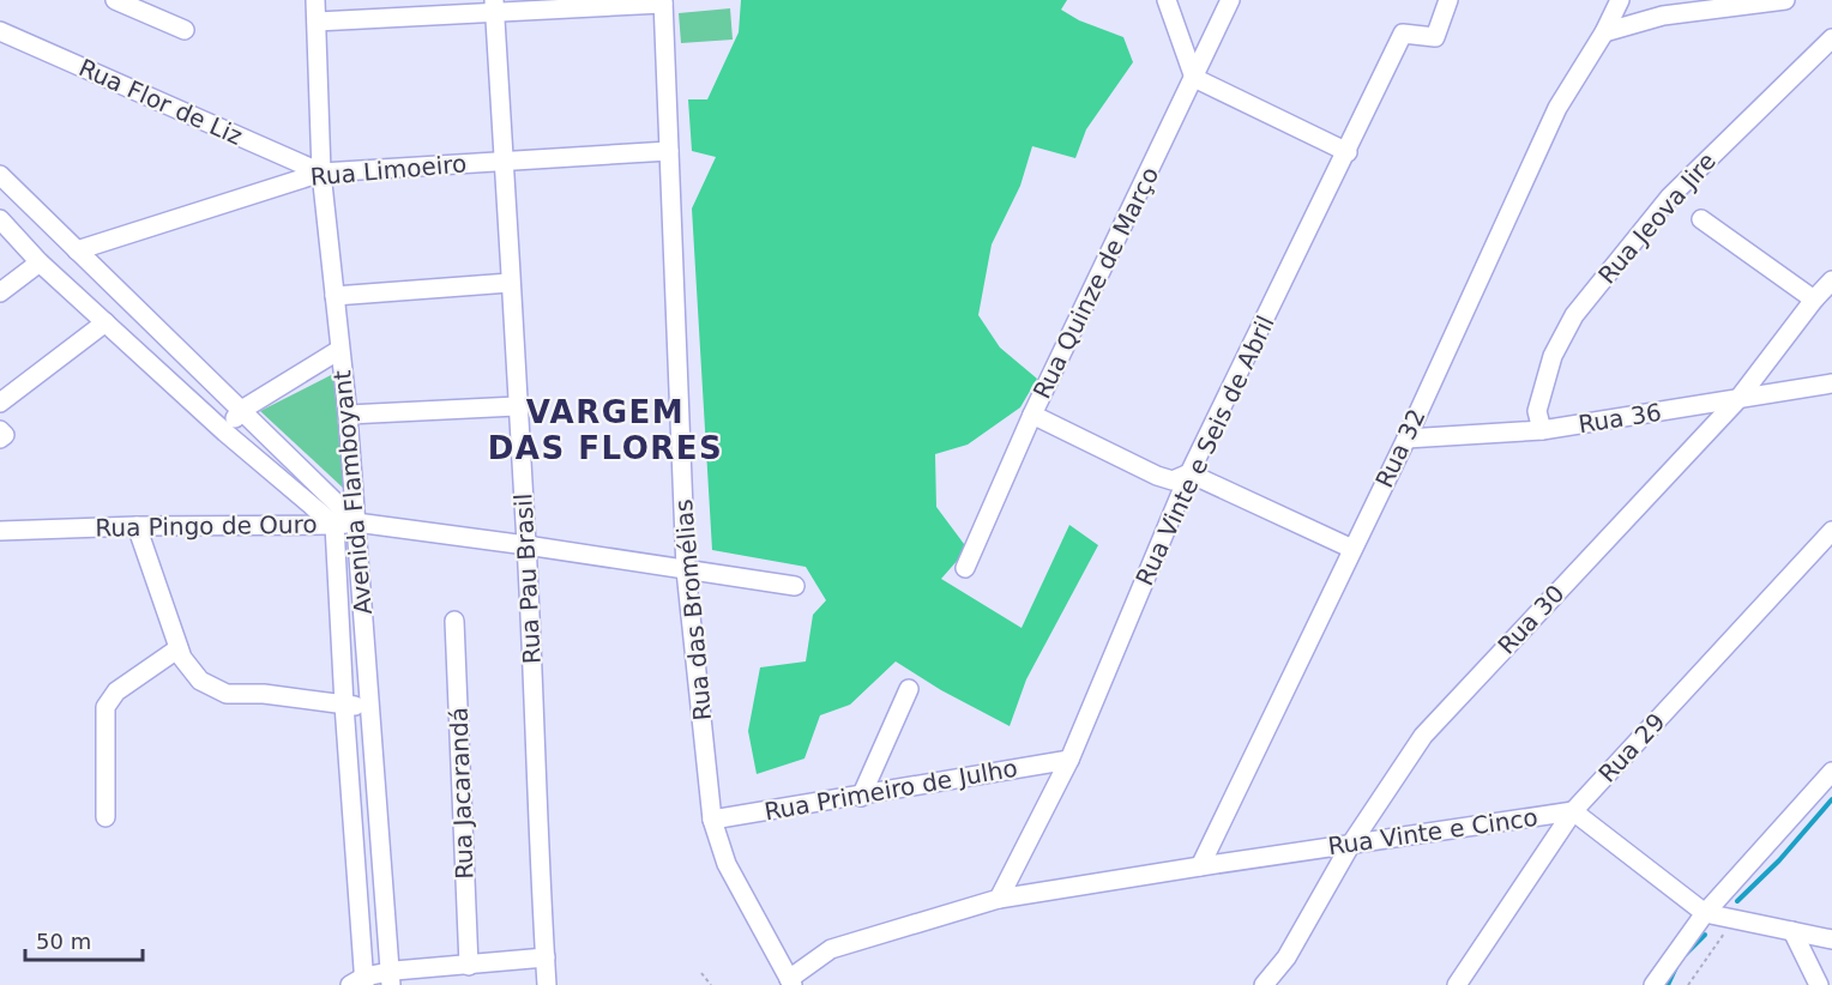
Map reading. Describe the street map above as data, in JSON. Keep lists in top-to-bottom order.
{
  "streets": {
    "street": [
      "Rua Flor de Liz",
      "Rua Limoeiro",
      "Rua Jeova Jire",
      "Rua Quinze de Março",
      "Rua 36",
      "Rua 32",
      "Rua Vinte e Seis de Abril",
      "Avenida Flamboyant",
      "Rua Pingo de Ouro",
      "Rua Pau Brasil",
      "Rua das Bromélias",
      "Rua 30",
      "Rua 29",
      "Rua Primeiro de Julho",
      "Rua Jacarandá",
      "Rua Vinte e Cinco"
    ]
  },
  "crossings": [
    ["Rua Flor de Liz", "Rua Limoeiro"],
    ["Rua Flor de Liz", "Avenida Flamboyant"],
    ["Rua Limoeiro", "Avenida Flamboyant"],
    ["Rua Limoeiro", "Rua Pau Brasil"],
    ["Rua Limoeiro", "Rua das Bromélias"],
    ["Rua Jeova Jire", "Rua 36"],
    ["Rua 36", "Rua 32"],
    ["Rua 36", "Rua 30"],
    ["Rua 32", "Rua Vinte e Cinco"],
    ["Rua Vinte e Seis de Abril", "Rua Primeiro de Julho"],
    ["Rua Vinte e Seis de Abril", "Rua Vinte e Cinco"],
    ["Avenida Flamboyant", "Rua Pingo de Ouro"],
    ["Rua Pingo de Ouro", "Rua Pau Brasil"],
    ["Rua Pingo de Ouro", "Rua das Bromélias"],
    ["Rua das Bromélias", "Rua Primeiro de Julho"],
    ["Rua das Bromélias", "Rua Vinte e Cinco"],
    ["Rua 30", "Rua Vinte e Cinco"],
    ["Rua 29", "Rua Vinte e Cinco"]
  ],
  "districts": ["VARGEM DAS FLORES"],
  "scale_bar": "50 m"
}
